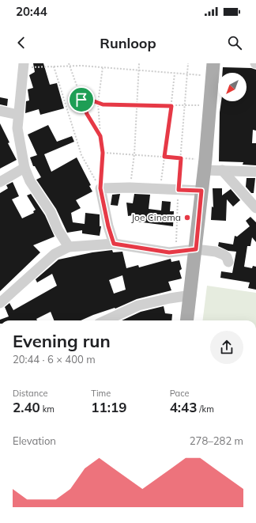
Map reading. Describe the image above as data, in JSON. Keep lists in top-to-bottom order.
{
  "places": ["Joe Cinema"],
  "north": "bottom left",
  "page": {
    "status": "20:44",
    "header": "Runloop",
    "heading": ["Evening run", "20:44 · 6 × 400 m"],
    "stats": [
      ["Distance", "2.40 km"],
      ["Time", "11:19"],
      ["Pace", "4:43 /km"]
    ],
    "chart": ["Elevation", "278–282 m"]
  }
}
